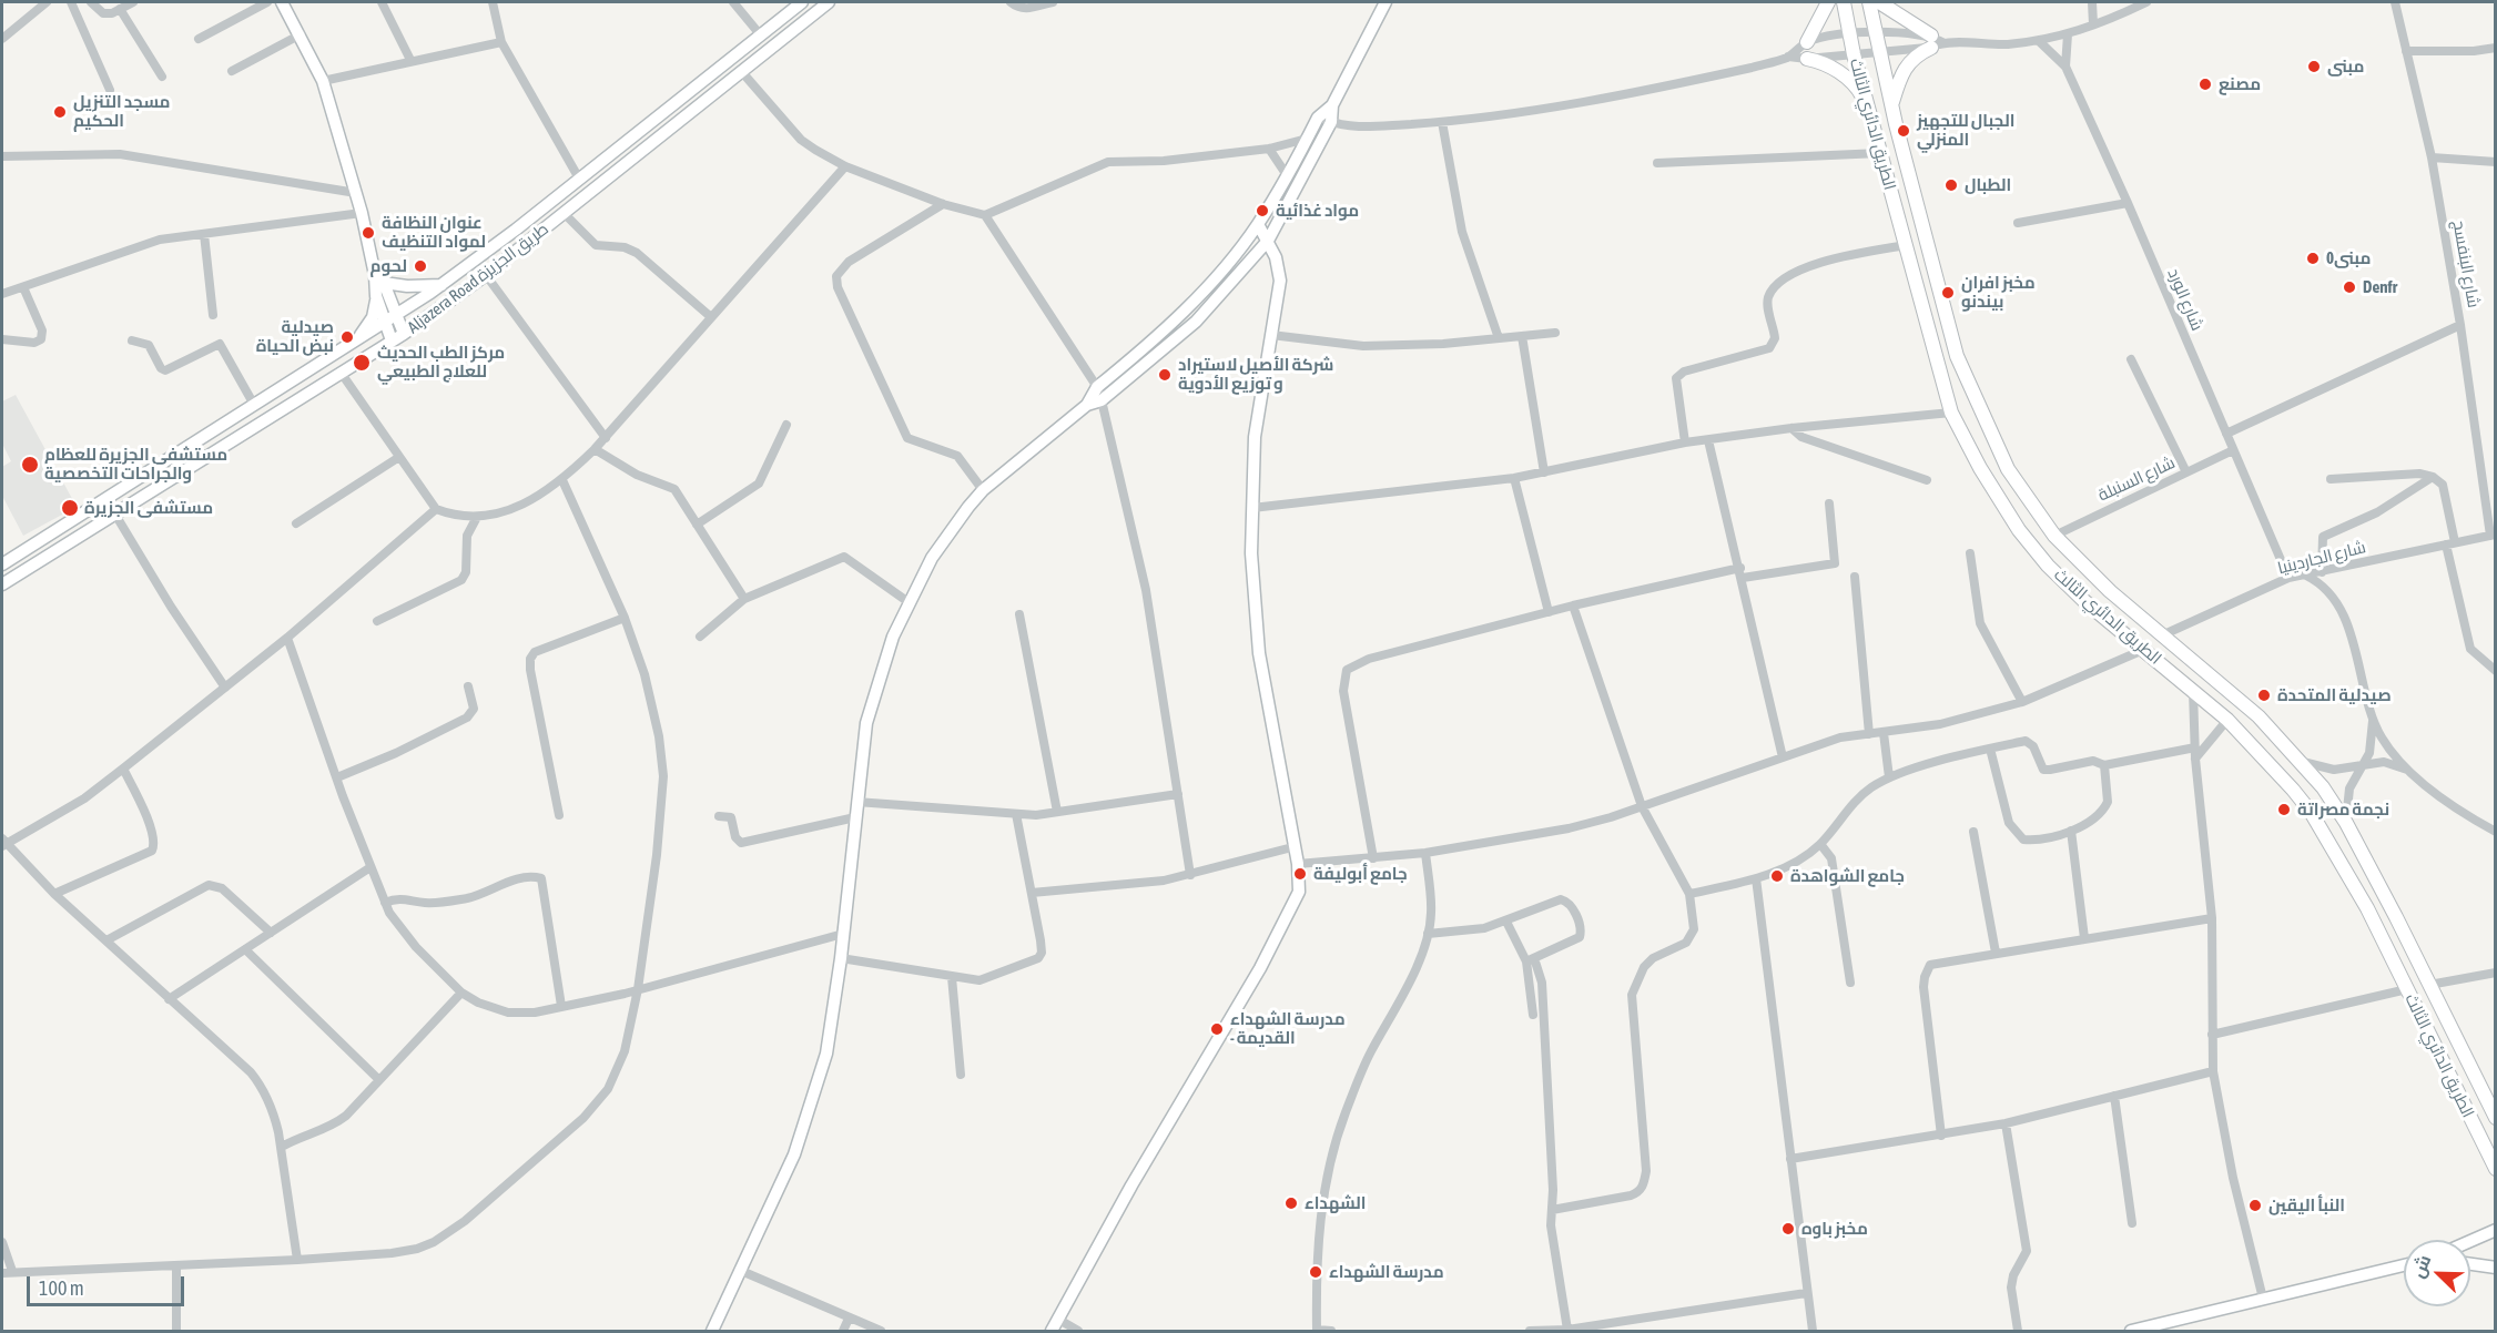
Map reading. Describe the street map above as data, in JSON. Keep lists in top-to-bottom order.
{
  "streets": {
    "main road": ["الطريق الدائري الثالث"],
    "street": [
      "شارع البنفسج",
      "Aljazera Road طريق الجزيزة",
      "شارع الورد",
      "شارع السنبلة",
      "شارع الجاردينيا"
    ]
  },
  "crossings": [
    ["الطريق الدائري الثالث", "شارع السنبلة"],
    ["الطريق الدائري الثالث", "شارع الجاردينيا"],
    ["شارع البنفسج", "شارع الجاردينيا"],
    ["شارع الورد", "شارع السنبلة"],
    ["شارع الورد", "شارع الجاردينيا"]
  ],
  "places": [
    "مبنى",
    "مصنع",
    "مسجد التنزيل الحكيم",
    "الجبال للتجهيز المنزلي",
    "الطبال",
    "مواد غذائية",
    "عنوان النظافة لمواد التنظيف",
    "مبنى0",
    "لحوم",
    "Denfr",
    "مخبز افران بيندنو",
    "صيدلية نبض الحياة",
    "مركز الطب الحديث للعلاج الطبيعي",
    "شركة الأصيل لاستيراد و توزيع الأدوية",
    "مستشفى الجزيرة للعظام والجراحات التخصصية",
    "مستشفى الجزيرة",
    "صيدلية المتحدة",
    "نجمة مصراتة",
    "جامع أبوليفة",
    "جامع الشواهدة",
    "مدرسة الشهداء - القديمة",
    "الشهداء",
    "النبأ اليقين",
    "مخبز باوه",
    "مدرسة الشهداء"
  ],
  "scale_bar": "100 m",
  "north": "top left"
}
